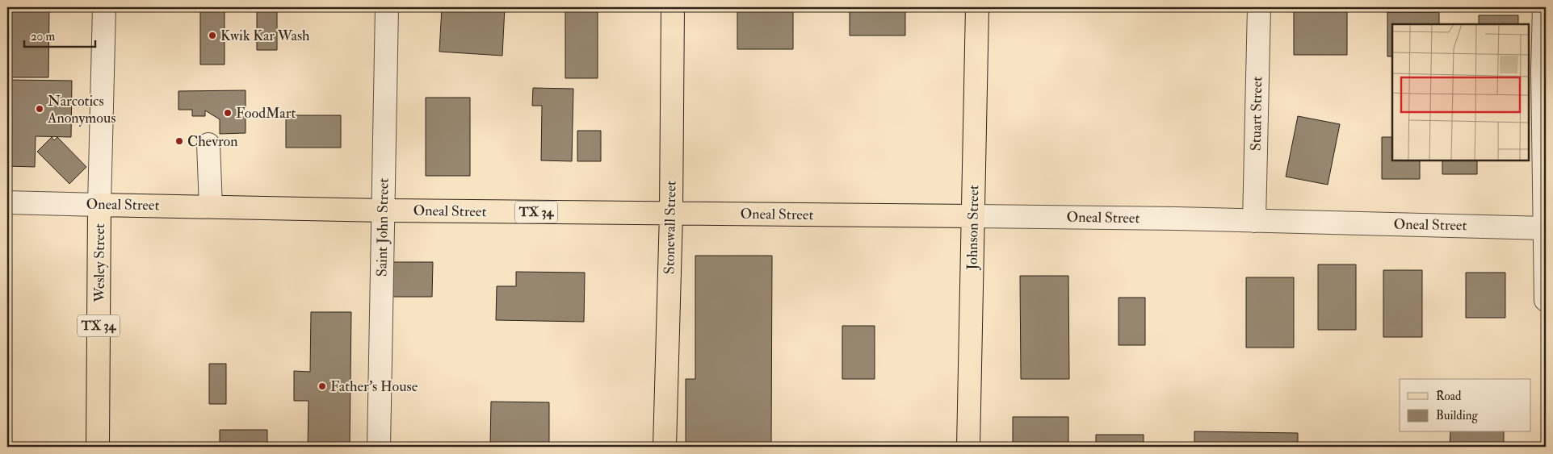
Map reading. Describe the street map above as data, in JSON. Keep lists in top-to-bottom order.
{
  "streets": {
    "main road": [
      "Oneal Street",
      "TX 34",
      "Stonewall Street",
      "Johnson Street",
      "Wesley Street"
    ],
    "street": ["Stuart Street", "Saint John Street"]
  },
  "crossings": [
    ["Stuart Street", "Oneal Street"],
    ["Oneal Street", "Saint John Street"],
    ["Oneal Street", "Stonewall Street"],
    ["Oneal Street", "Johnson Street"],
    ["Oneal Street", "Wesley Street"]
  ],
  "places": [
    "Kwik Kar Wash",
    "Narcotics Anonymous",
    "FoodMart",
    "Chevron",
    "Father's House"
  ],
  "legend": ["Road", "Building"],
  "scale_bar": "20 m"
}
